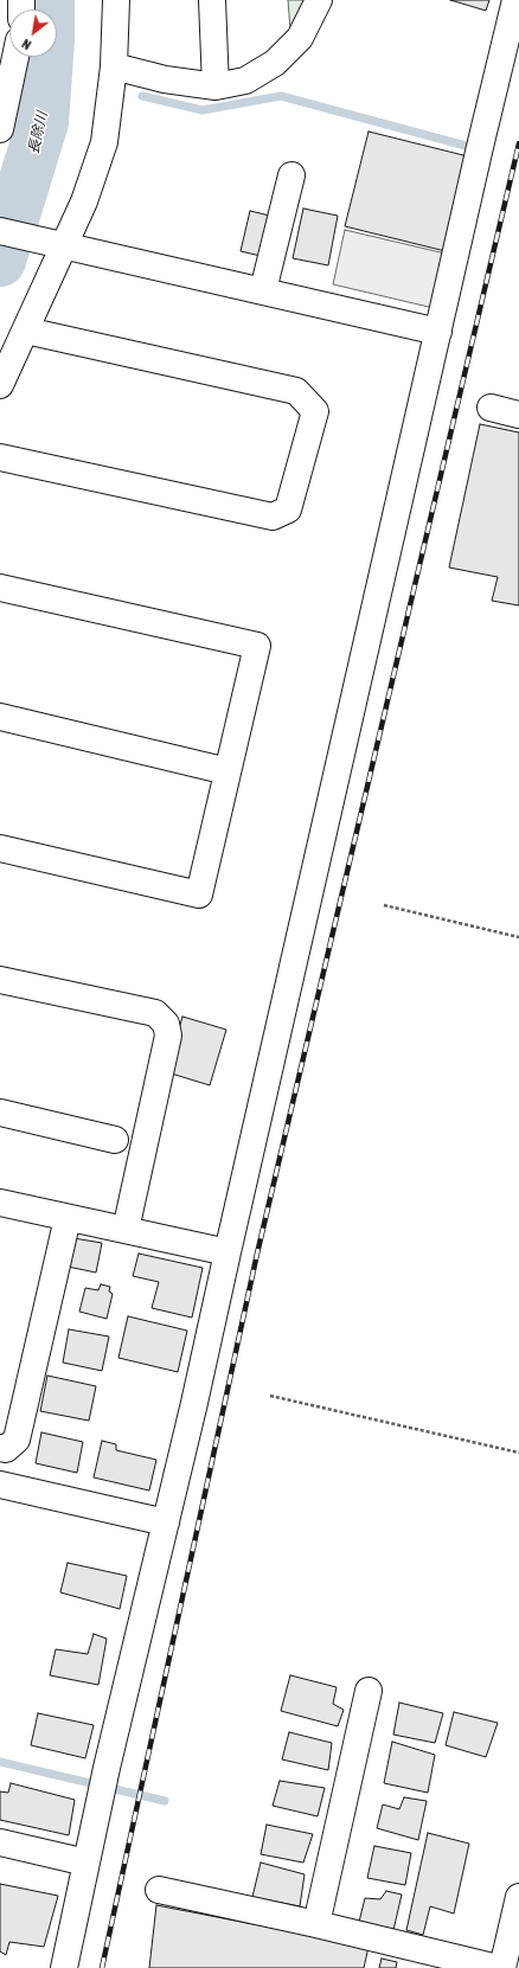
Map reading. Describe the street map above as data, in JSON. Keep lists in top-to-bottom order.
{
  "water": ["長除川"],
  "north": "bottom left"
}
